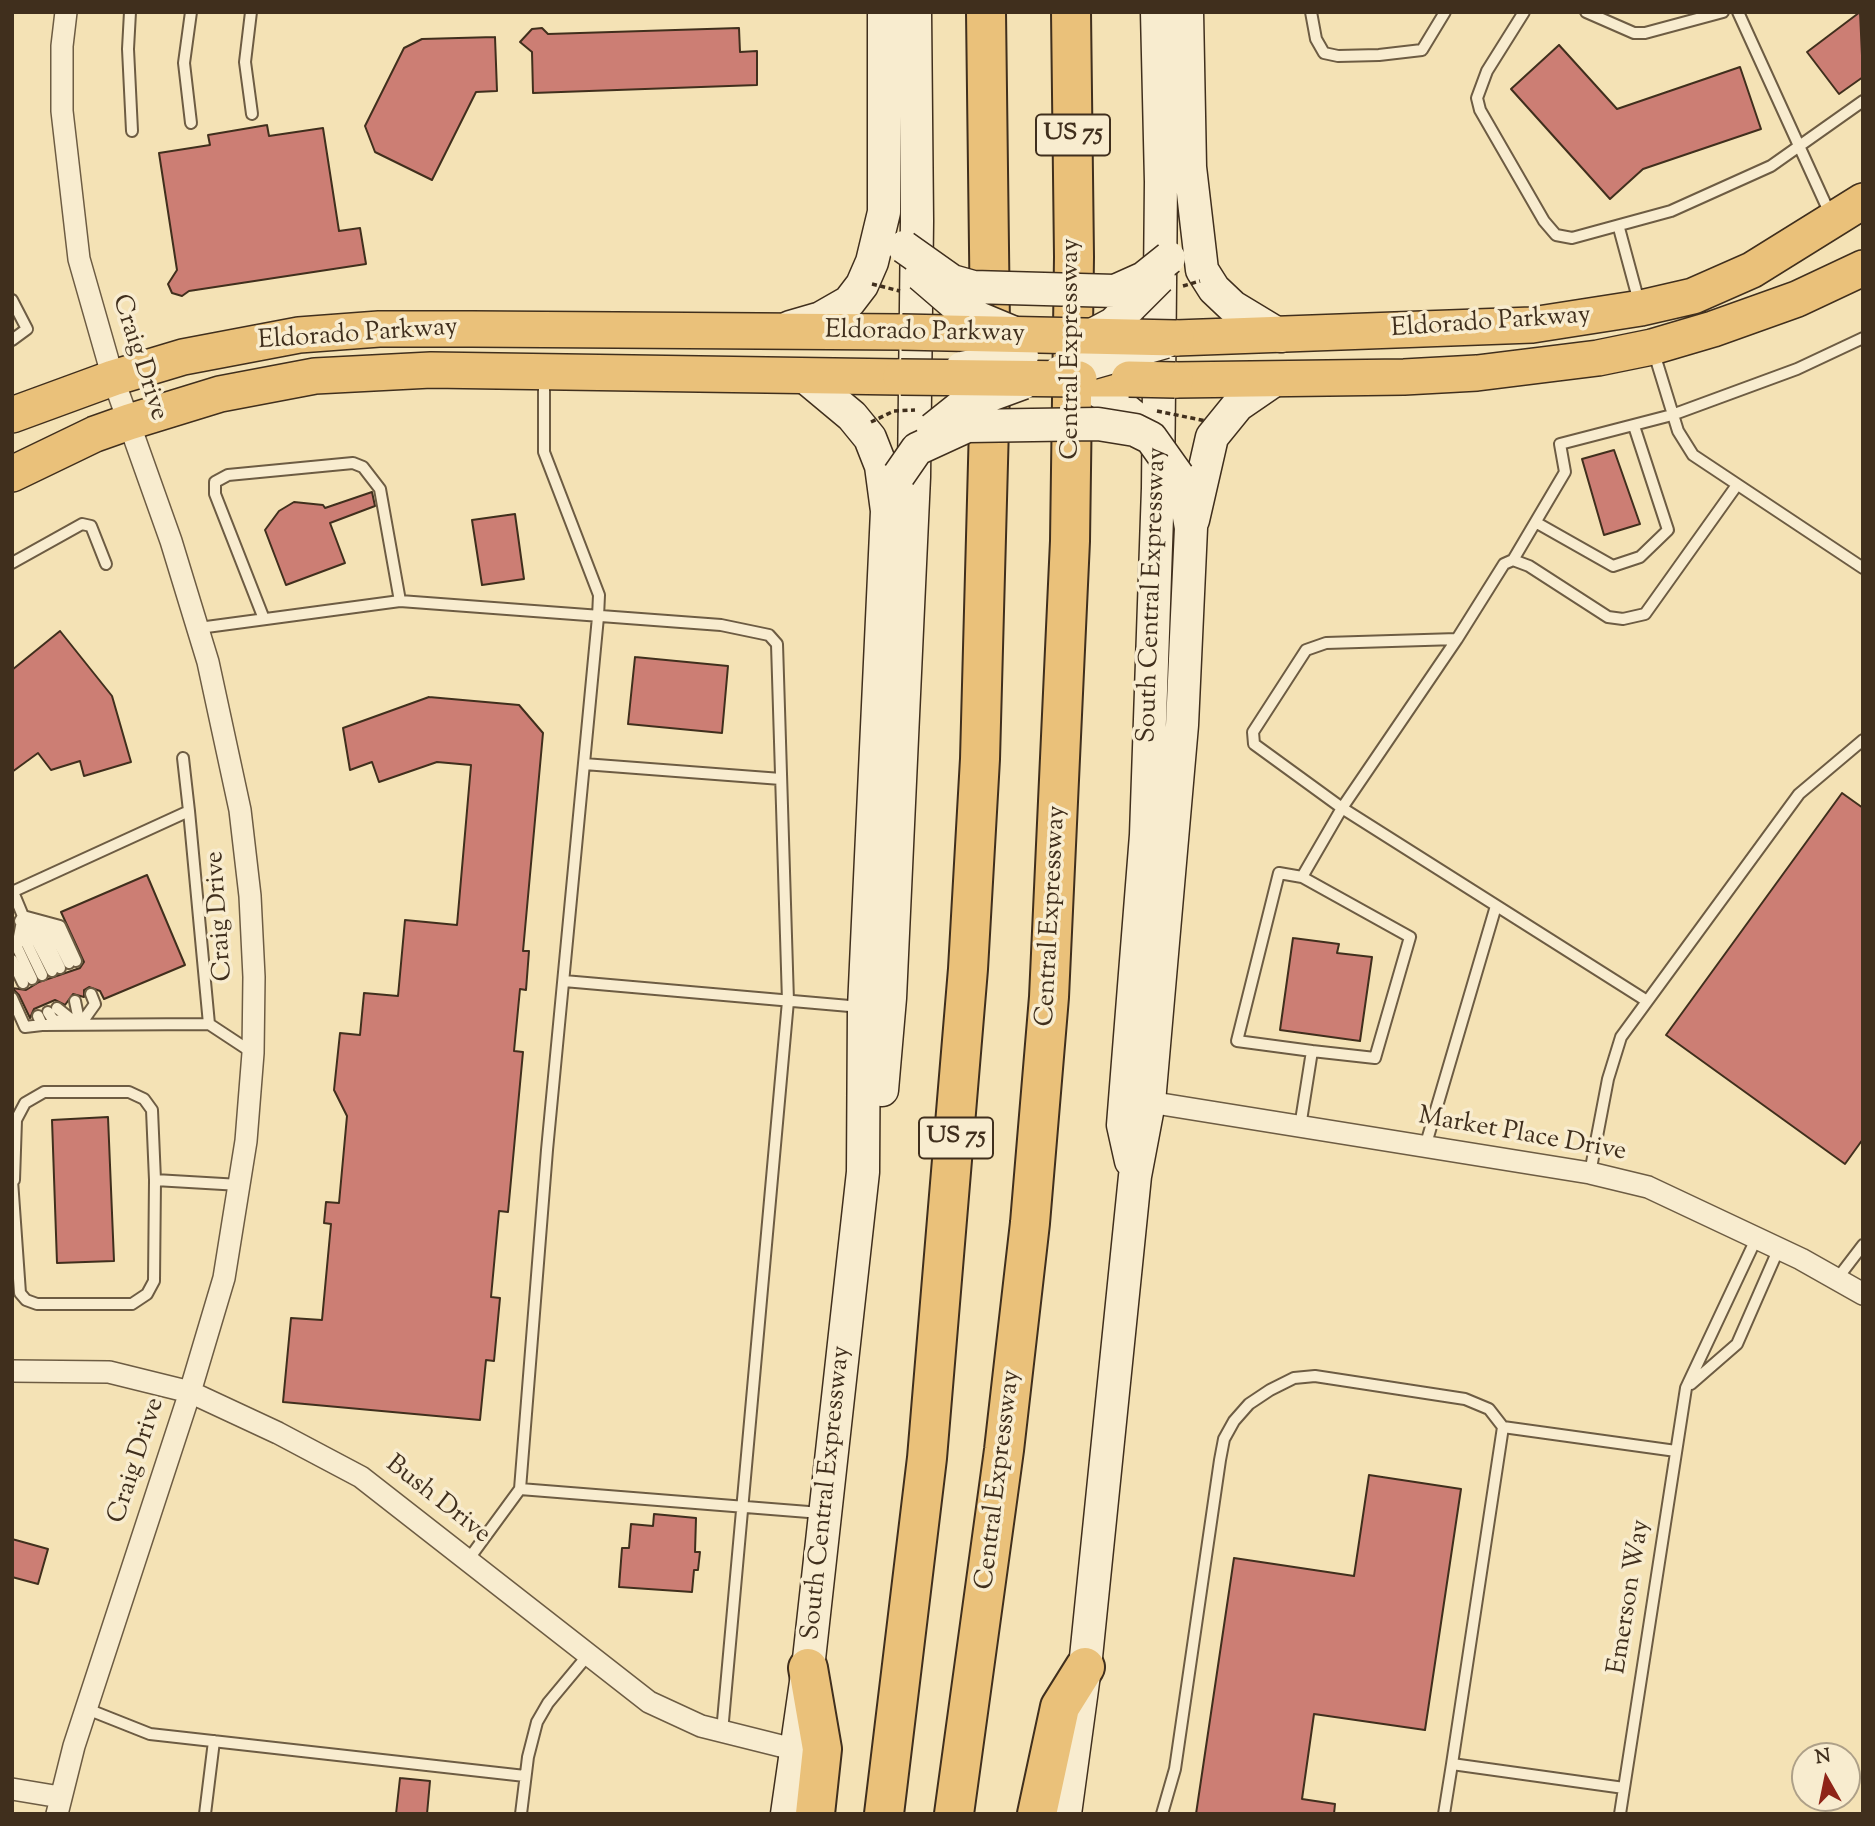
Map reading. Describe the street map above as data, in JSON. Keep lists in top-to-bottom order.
{
  "streets": {
    "highway": ["US 75", "Central Expressway"],
    "main road": ["Eldorado Parkway", "South Central Expressway"],
    "street": ["Craig Drive", "Market Place Drive", "Bush Drive"],
    "lane": ["Emerson Way"]
  },
  "crossings": [
    ["Eldorado Parkway", "Craig Drive"],
    ["Craig Drive", "Bush Drive"],
    ["South Central Expressway", "Market Place Drive"],
    ["South Central Expressway", "Bush Drive"],
    ["Market Place Drive", "Emerson Way"]
  ],
  "north": "top"
}
